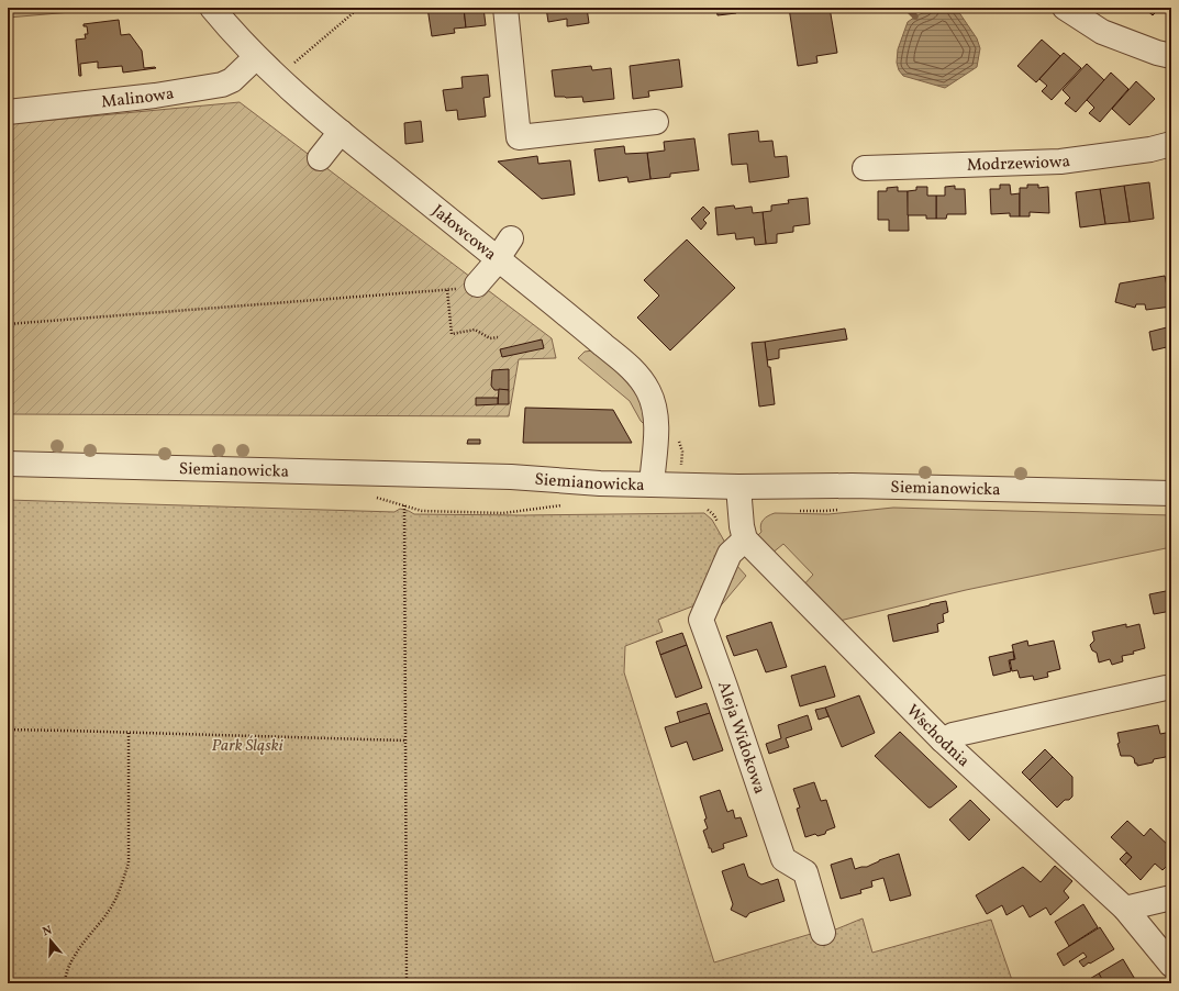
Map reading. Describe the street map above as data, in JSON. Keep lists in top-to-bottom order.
{
  "streets": {
    "street": [
      "Malinowa",
      "Modrzewiowa",
      "Jałowcowa",
      "Siemianowicka",
      "Wschodnia",
      "Aleja Widokowa"
    ]
  },
  "crossings": [
    ["Malinowa", "Jałowcowa"],
    ["Jałowcowa", "Siemianowicka"],
    ["Wschodnia", "Aleja Widokowa"]
  ],
  "parks": ["Park Śląski"],
  "north": "top"
}
